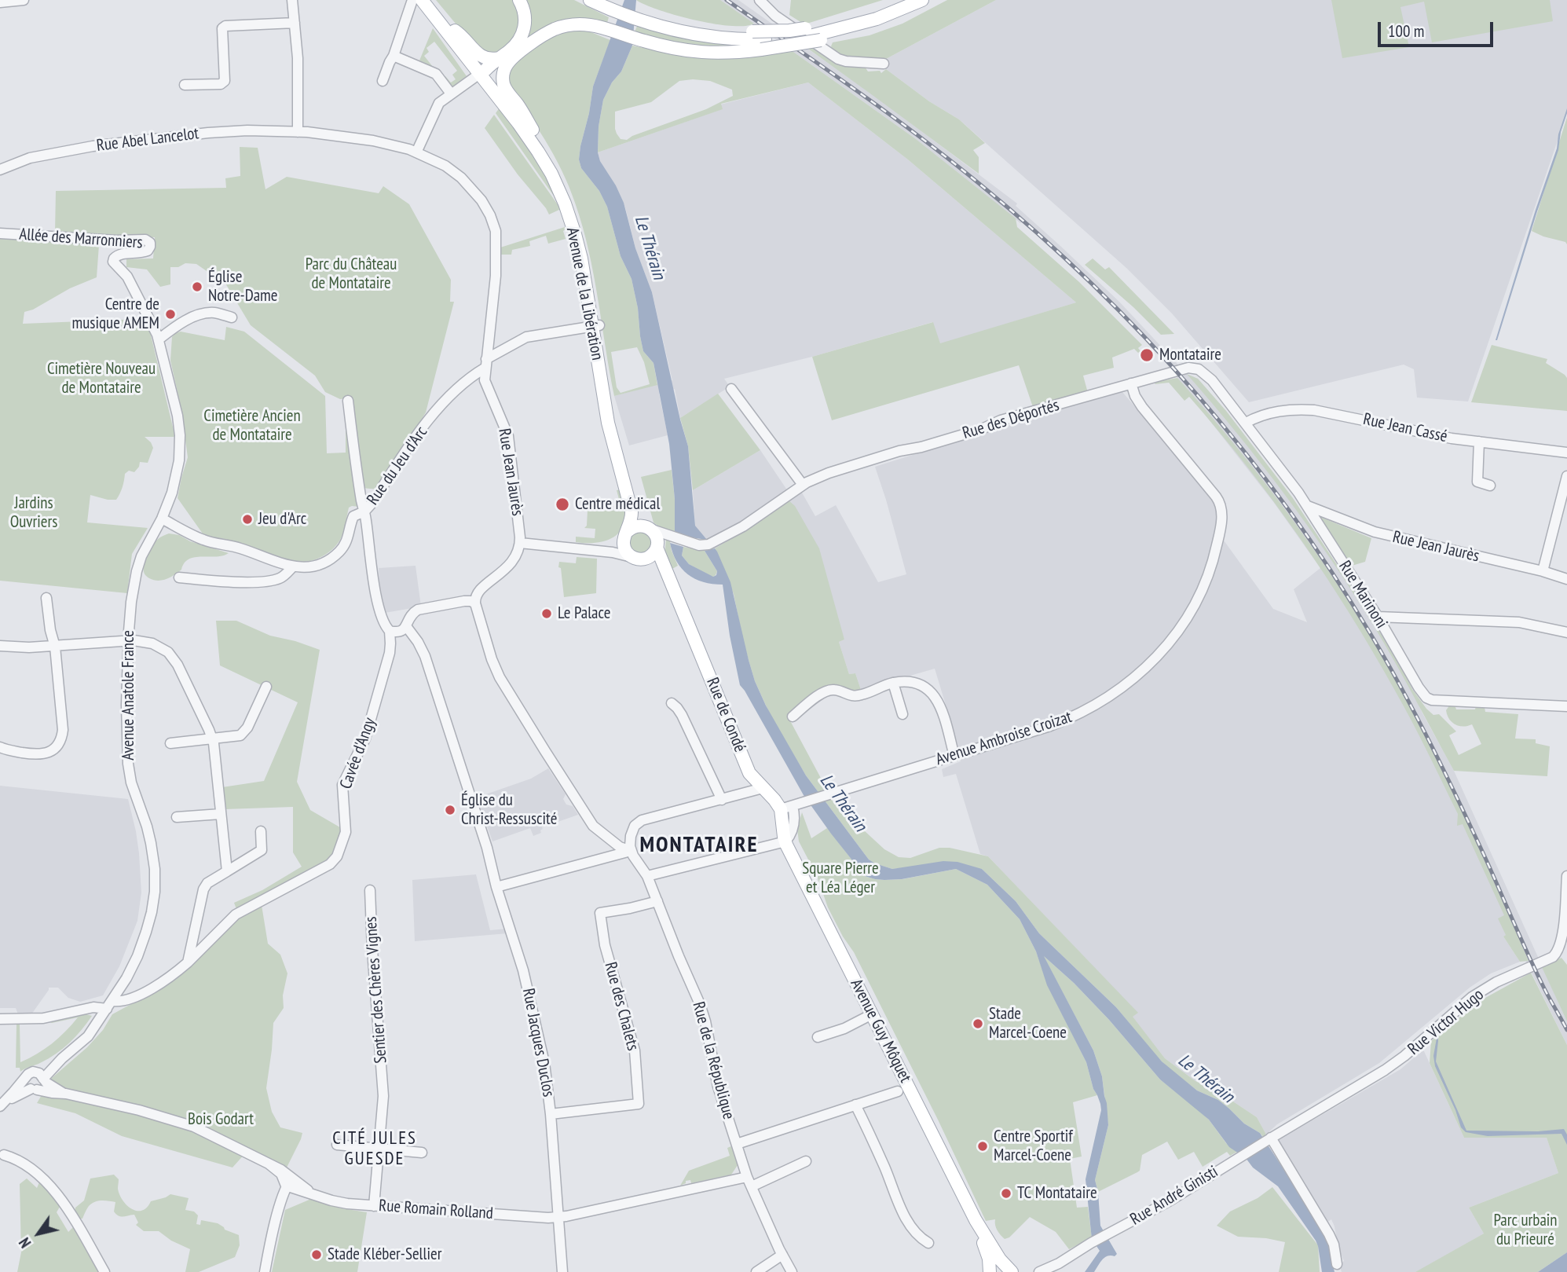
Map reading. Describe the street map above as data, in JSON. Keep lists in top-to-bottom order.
{
  "streets": {
    "main road": ["Avenue de la Libération", "Rue de Condé", "Avenue Guy Môquet"],
    "street": [
      "Rue Abel Lancelot",
      "Allée des Marronniers",
      "Rue des Déportés",
      "Rue Jean Cassé",
      "Rue du Jeu d'Arc",
      "Rue Jean Jaurès",
      "Rue Marinoni",
      "Avenue Anatole France",
      "Avenue Ambroise Croizat",
      "Cavée d'Angy",
      "Sentier des Chères Vignes",
      "Rue des Chalets",
      "Rue Victor Hugo",
      "Rue Jacques Duclos",
      "Rue de la République",
      "Rue André Ginisti",
      "Rue Romain Rolland"
    ]
  },
  "crossings": [
    ["Rue Abel Lancelot", "Rue Jean Jaurès"],
    ["Allée des Marronniers", "Avenue Anatole France"],
    ["Avenue de la Libération", "Rue des Déportés"],
    ["Avenue de la Libération", "Rue du Jeu d'Arc"],
    ["Avenue de la Libération", "Rue de Condé"],
    ["Rue des Déportés", "Rue Jean Cassé"],
    ["Rue des Déportés", "Rue Jean Jaurès"],
    ["Rue des Déportés", "Rue Marinoni"],
    ["Rue des Déportés", "Rue de Condé"],
    ["Rue des Déportés", "Avenue Ambroise Croizat"],
    ["Rue du Jeu d'Arc", "Rue Jean Jaurès"],
    ["Rue du Jeu d'Arc", "Avenue Anatole France"],
    ["Rue Jean Jaurès", "Rue Marinoni"],
    ["Avenue Anatole France", "Cavée d'Angy"],
    ["Rue de Condé", "Avenue Ambroise Croizat"],
    ["Rue des Chalets", "Rue Jacques Duclos"],
    ["Rue des Chalets", "Rue de la République"],
    ["Rue Victor Hugo", "Rue André Ginisti"],
    ["Rue Jacques Duclos", "Rue Romain Rolland"],
    ["Rue de la République", "Rue Romain Rolland"]
  ],
  "districts": ["MONTATAIRE", "CITÉ JULES GUESDE"],
  "water": ["Le Thérain"],
  "parks": [
    "Parc du Château de Montataire",
    "Cimetière Nouveau de Montataire",
    "Cimetière Ancien de Montataire",
    "Jardins Ouvriers",
    "Square Pierre et Léa Léger",
    "Bois Godart",
    "Parc urbain du Prieuré"
  ],
  "places": [
    "Église Notre-Dame",
    "Centre de musique AMEM",
    "Montataire",
    "Centre médical",
    "Jeu d'Arc",
    "Le Palace",
    "Église du Christ-Ressuscité",
    "Stade Marcel-Coene",
    "Centre Sportif Marcel-Coene",
    "TC Montataire",
    "Stade Kléber-Sellier"
  ],
  "scale_bar": "100 m",
  "north": "bottom left"
}
